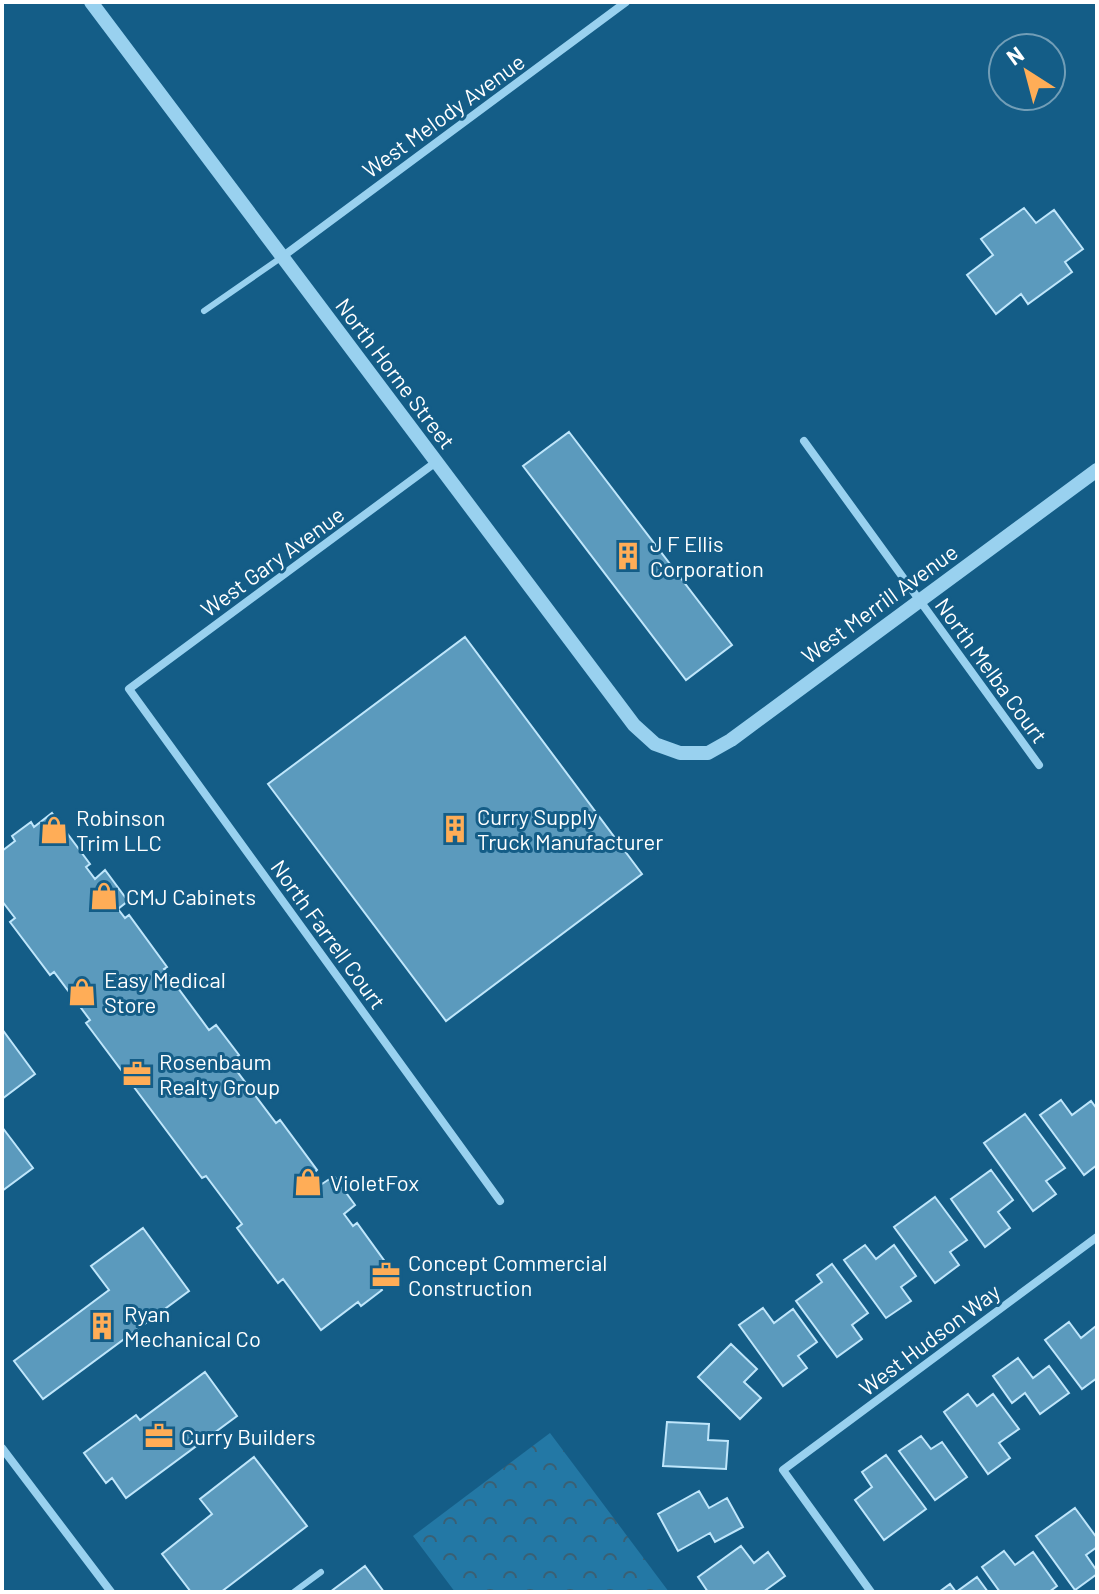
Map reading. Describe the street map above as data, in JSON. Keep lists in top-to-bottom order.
{
  "streets": {
    "street": [
      "West Melody Avenue",
      "North Horne Street",
      "West Gary Avenue",
      "West Merrill Avenue",
      "North Melba Court",
      "North Farrell Court",
      "West Hudson Way"
    ]
  },
  "crossings": [
    ["West Melody Avenue", "North Horne Street"],
    ["North Horne Street", "West Gary Avenue"],
    ["North Horne Street", "West Merrill Avenue"],
    ["West Gary Avenue", "North Farrell Court"],
    ["West Merrill Avenue", "North Melba Court"]
  ],
  "places": {
    "building": ["J F Ellis Corporation", "Curry Supply Truck Manufacturer", "Ryan Mechanical Co"],
    "shop": [
      "Robinson Trim LLC",
      "CMJ Cabinets",
      "Easy Medical Store",
      "VioletFox"
    ],
    "office": ["Rosenbaum Realty Group", "Concept Commercial Construction", "Curry Builders"]
  },
  "north": "top left"
}
